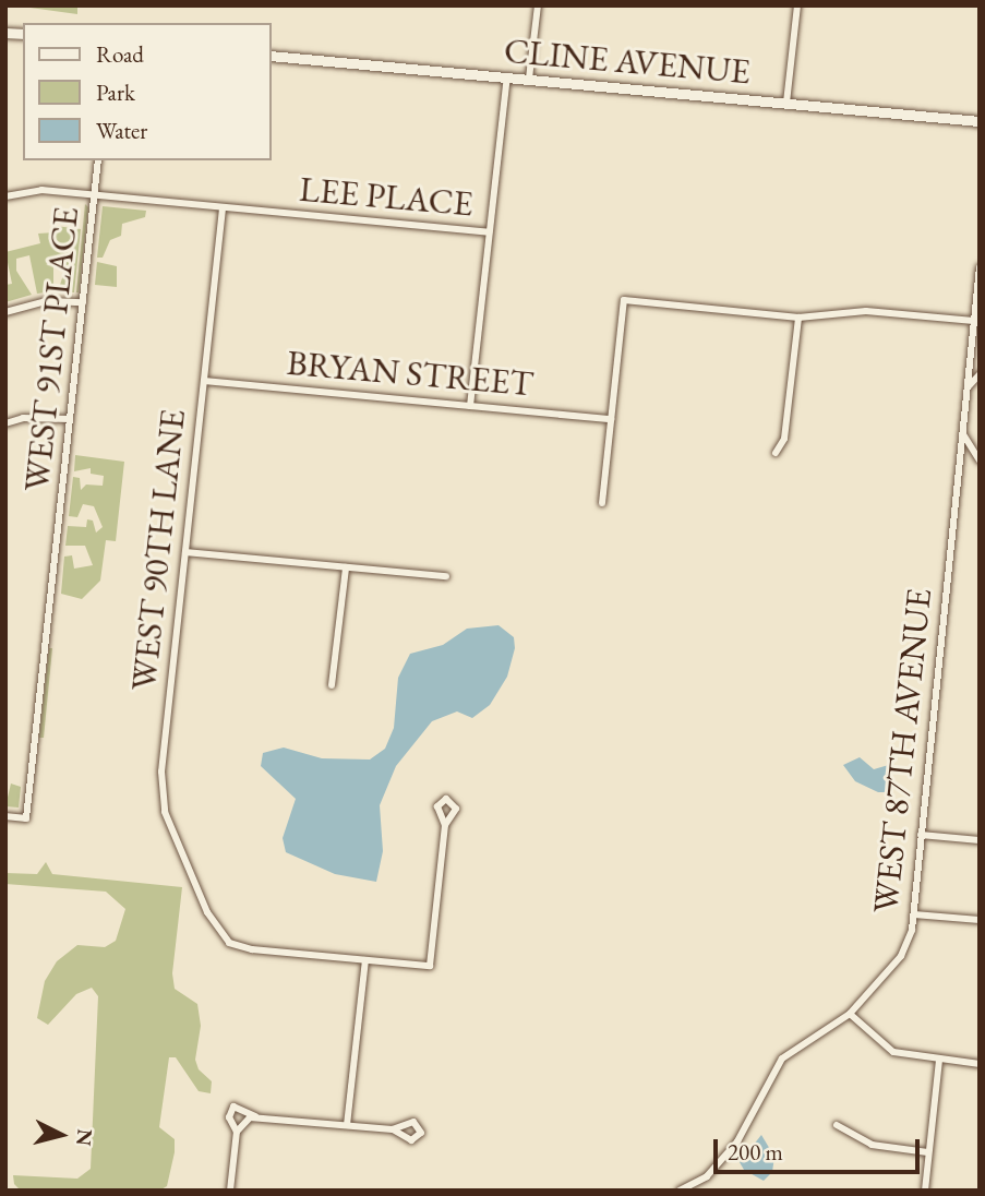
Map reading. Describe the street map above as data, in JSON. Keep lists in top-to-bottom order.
{
  "streets": {
    "street": [
      "CLINE AVENUE",
      "LEE PLACE",
      "WEST 91ST PLACE",
      "BRYAN STREET",
      "WEST 90TH LANE",
      "WEST 87TH AVENUE"
    ]
  },
  "crossings": [
    ["LEE PLACE", "WEST 91ST PLACE"],
    ["LEE PLACE", "WEST 90TH LANE"],
    ["BRYAN STREET", "WEST 90TH LANE"]
  ],
  "legend": ["Road", "Park", "Water"],
  "scale_bar": "200 m",
  "north": "right"
}
